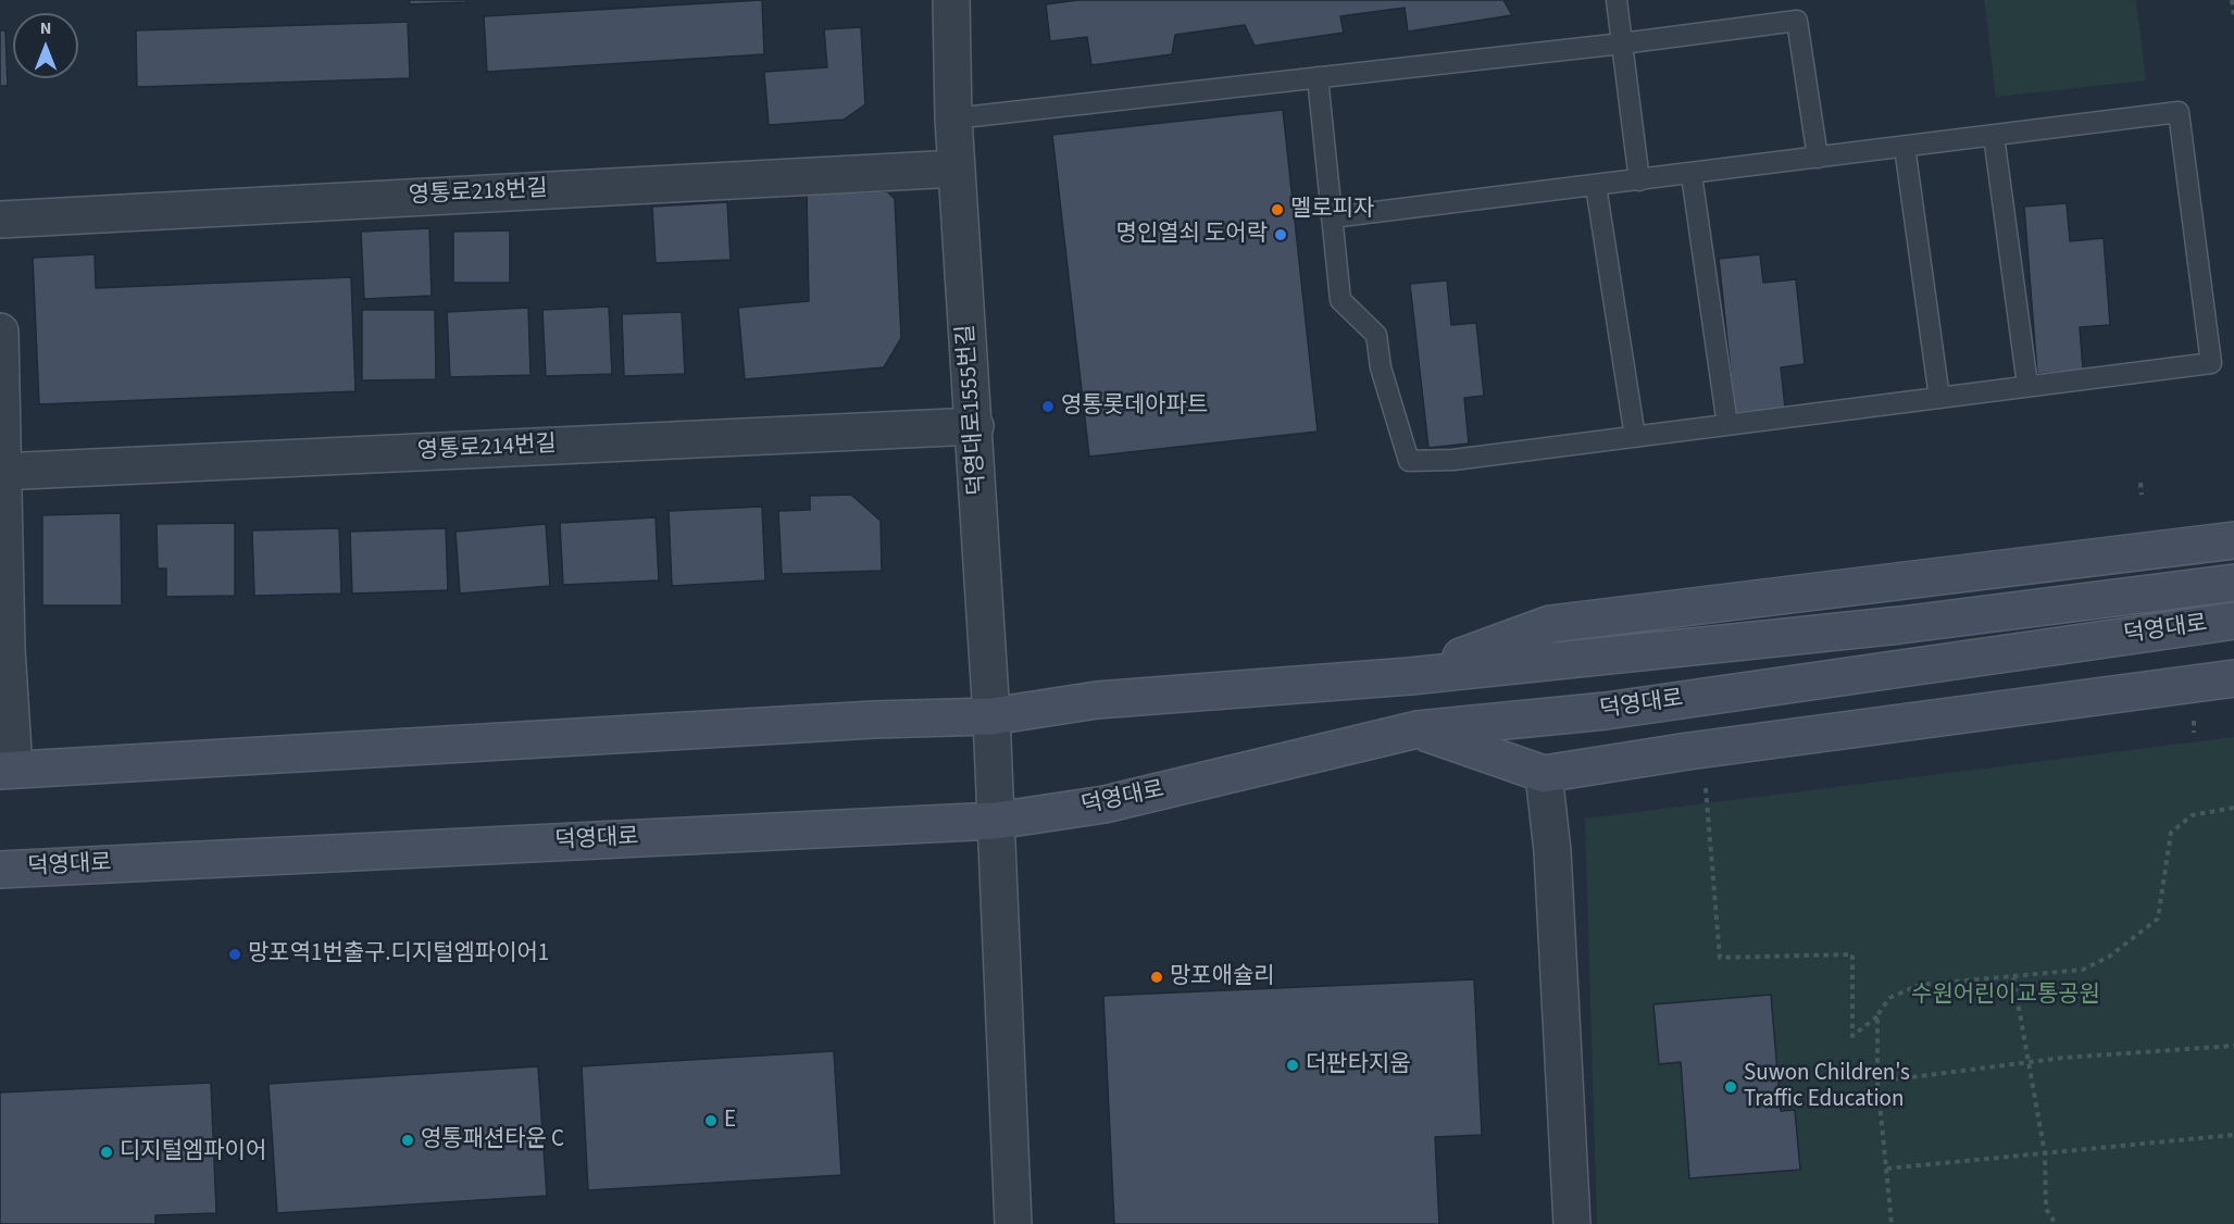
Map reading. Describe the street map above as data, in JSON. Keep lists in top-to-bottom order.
{
  "streets": {
    "main road": ["덕영대로"],
    "street": ["영통로218번길", "덕영대로1555번길", "영통로214번길"]
  },
  "crossings": [
    ["영통로218번길", "덕영대로1555번길"],
    ["덕영대로1555번길", "영통로214번길"],
    ["덕영대로1555번길", "덕영대로"]
  ],
  "parks": ["수원어린이교통공원"],
  "places": [
    "멜로피자",
    "명인열쇠 도어락",
    "영통롯데아파트",
    "망포역1번출구.디지털엠파이어1",
    "망포애슐리",
    "더판타지움",
    "Suwon Children's Traffic Education",
    "E",
    "영통패션타운 C",
    "디지털엠파이어"
  ],
  "north": "top"
}
